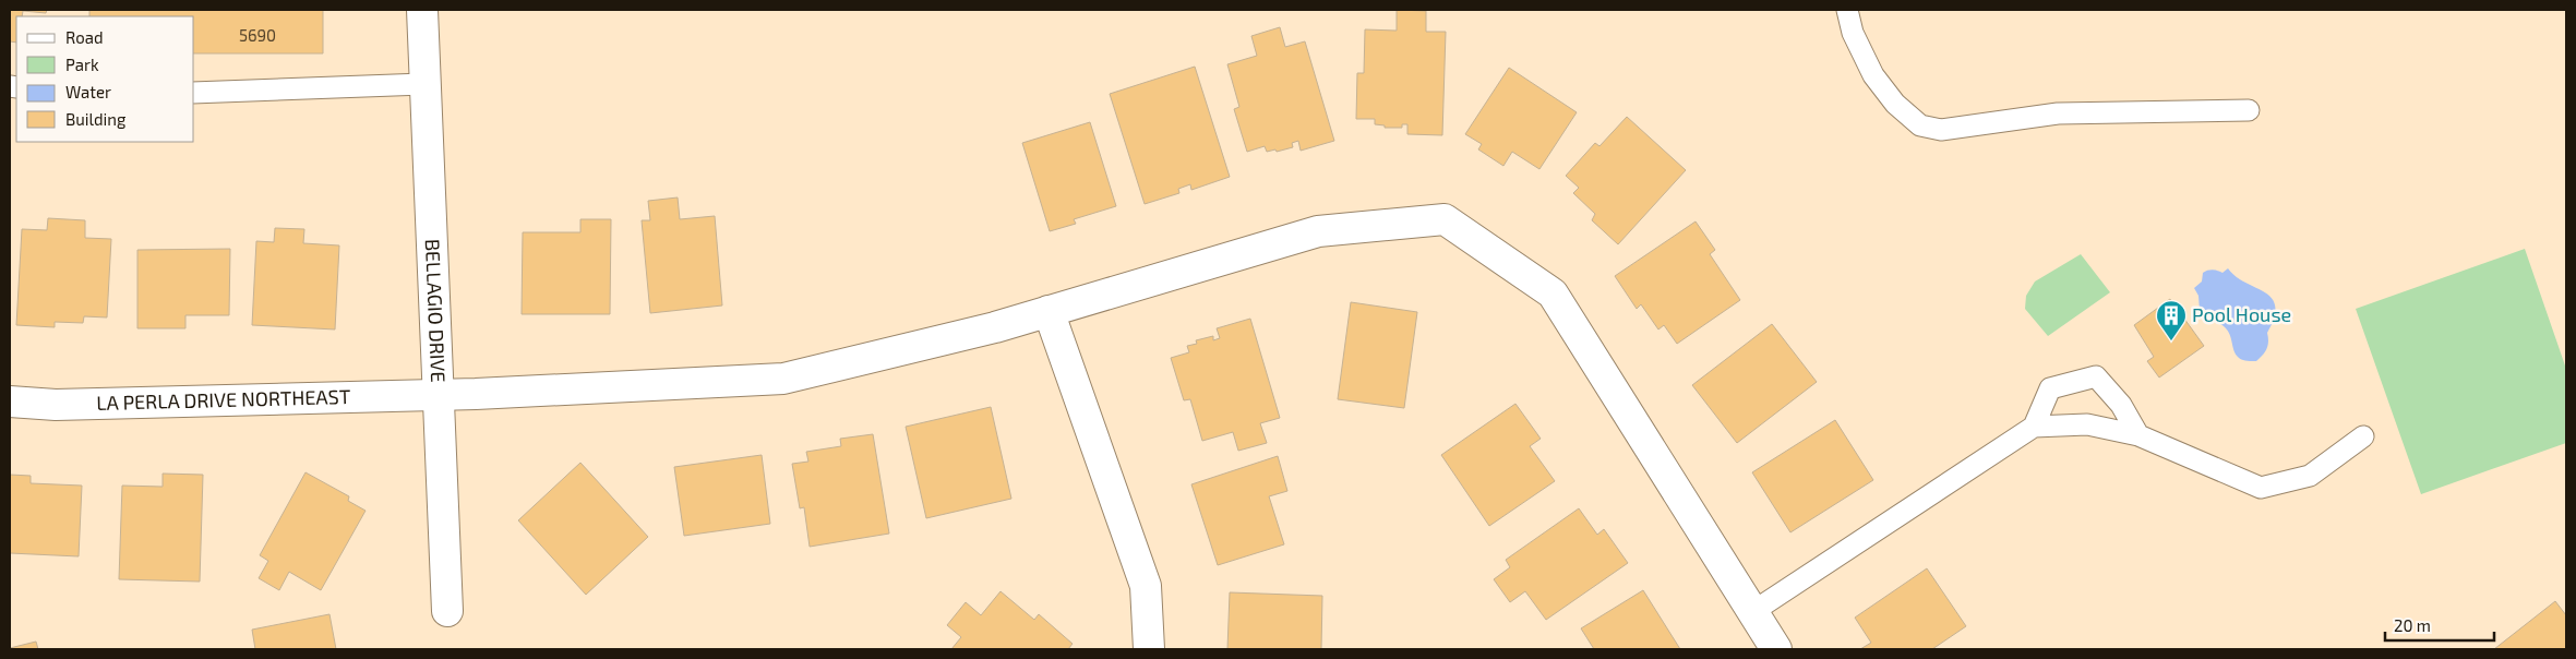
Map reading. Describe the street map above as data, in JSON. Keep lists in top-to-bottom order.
{
  "streets": {
    "street": ["BELLAGIO DRIVE", "LA PERLA DRIVE NORTHEAST"]
  },
  "crossings": [
    ["BELLAGIO DRIVE", "LA PERLA DRIVE NORTHEAST"]
  ],
  "places": {
    "building": ["Pool House"]
  },
  "house_numbers": ["5690"],
  "legend": [
    "Road",
    "Park",
    "Water",
    "Building"
  ],
  "scale_bar": "20 m"
}
